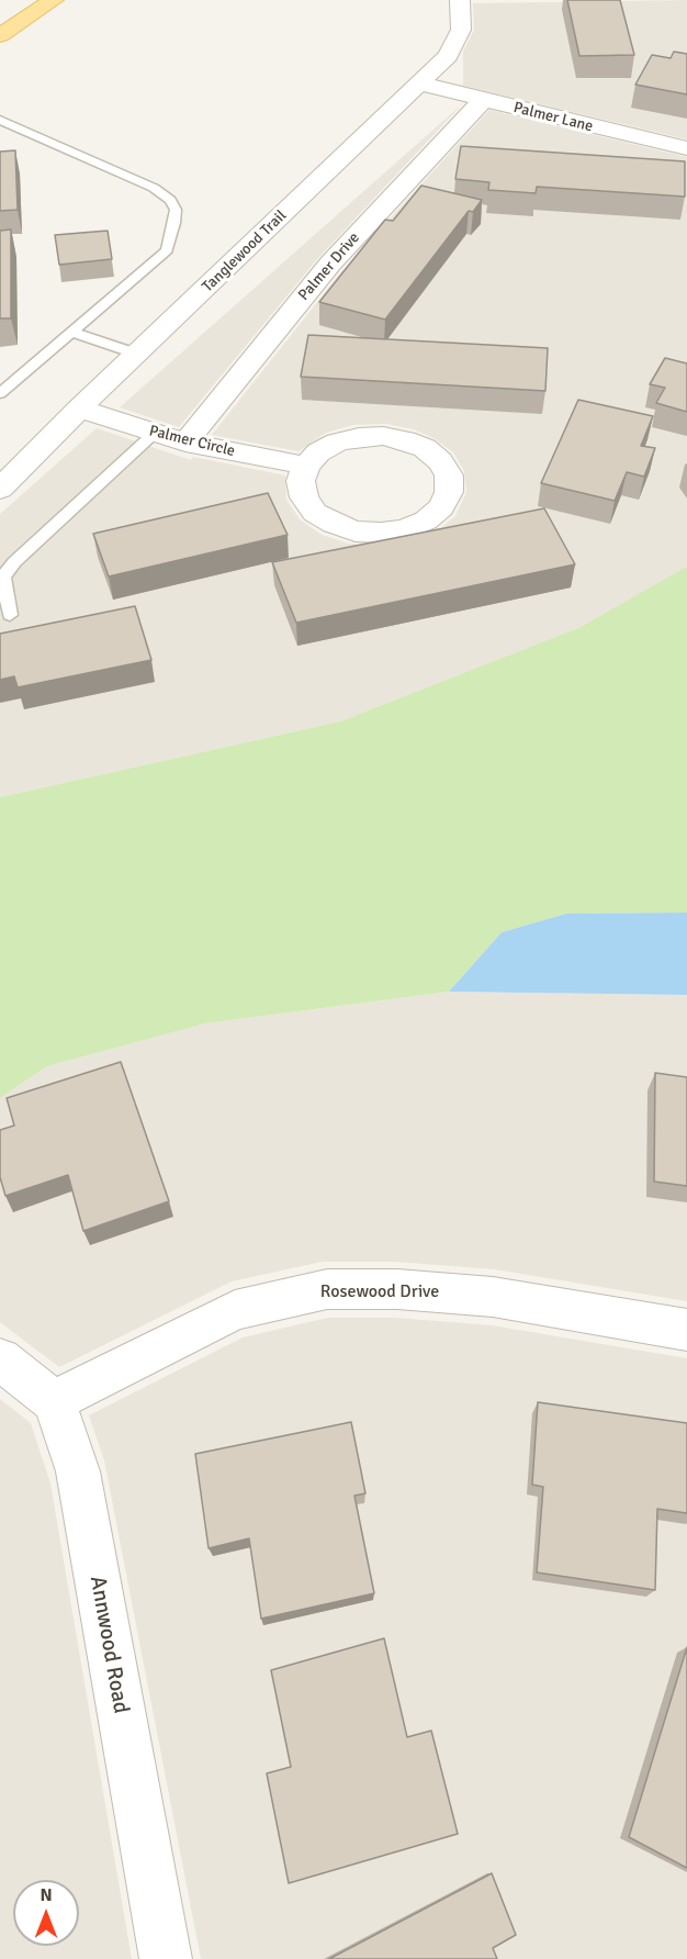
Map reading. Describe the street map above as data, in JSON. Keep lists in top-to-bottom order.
{
  "streets": {
    "street": [
      "Palmer Lane",
      "Tanglewood Trail",
      "Palmer Drive",
      "Palmer Circle",
      "Rosewood Drive",
      "Annwood Road"
    ]
  },
  "crossings": [
    ["Palmer Lane", "Tanglewood Trail"],
    ["Palmer Lane", "Palmer Drive"],
    ["Tanglewood Trail", "Palmer Circle"],
    ["Palmer Drive", "Palmer Circle"],
    ["Rosewood Drive", "Annwood Road"]
  ],
  "north": "top"
}
